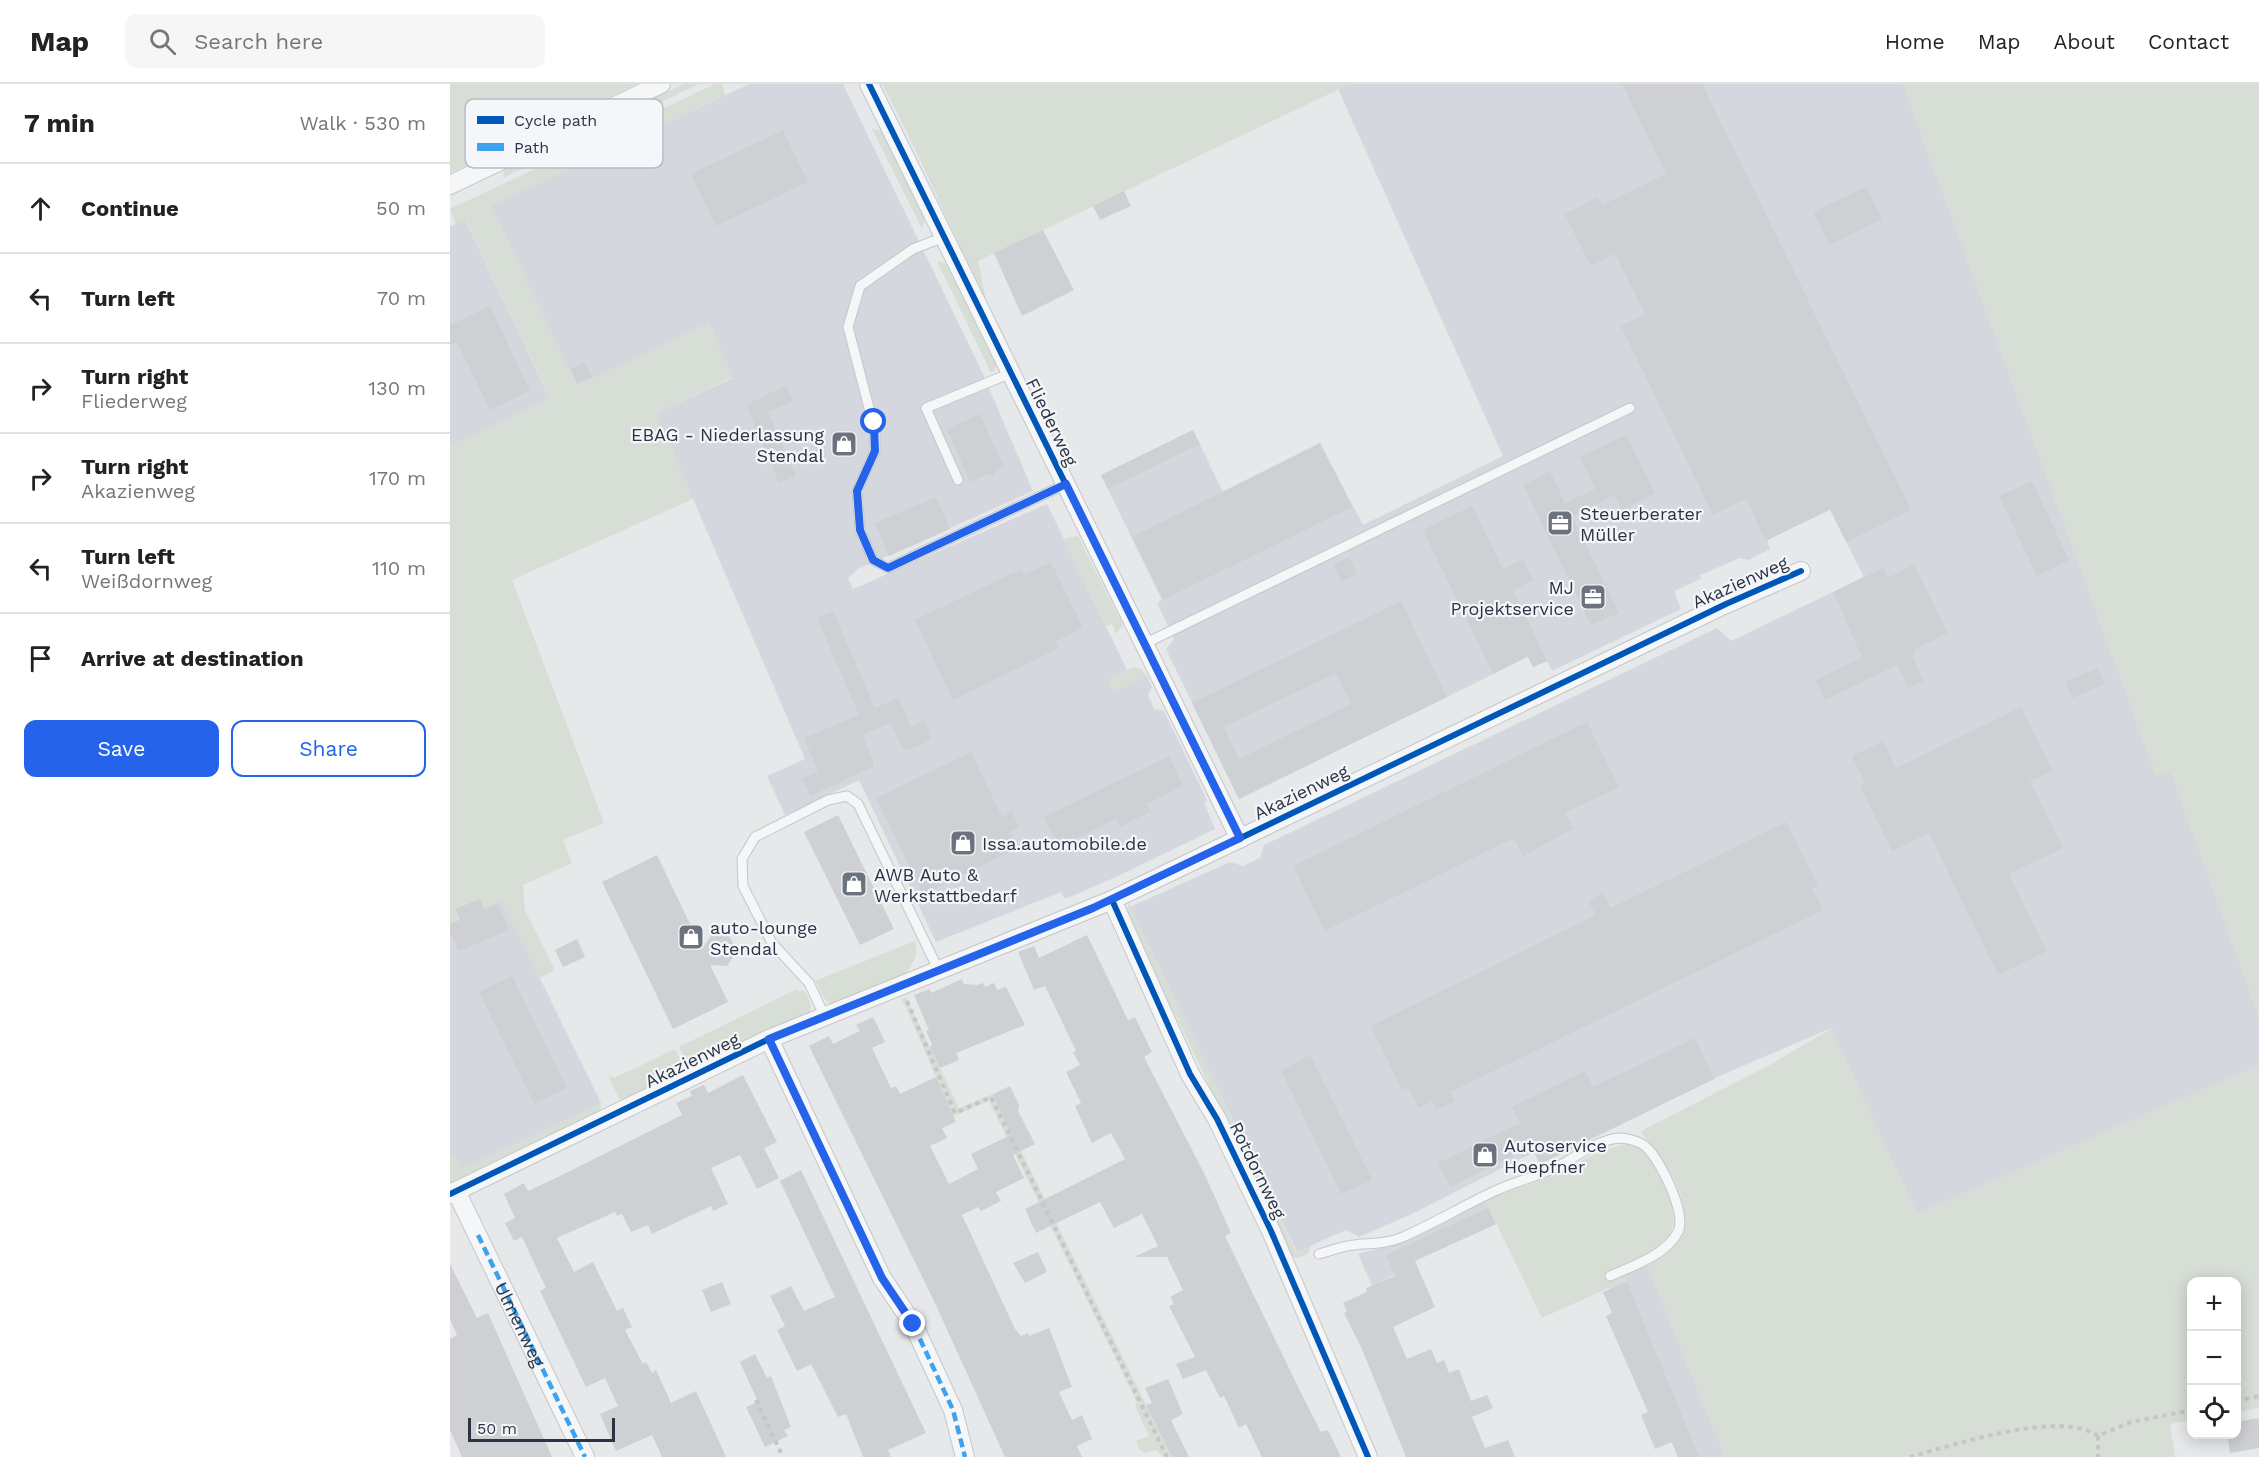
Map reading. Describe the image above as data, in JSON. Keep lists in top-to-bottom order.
{
  "streets": {
    "street": [
      "Fliederweg",
      "Akazienweg",
      "Rotdornweg",
      "Ulmenweg"
    ]
  },
  "crossings": [
    ["Fliederweg", "Akazienweg"],
    ["Akazienweg", "Rotdornweg"],
    ["Akazienweg", "Ulmenweg"]
  ],
  "places": {
    "shop": [
      "EBAG - Niederlassung Stendal",
      "Issa.automobile.de",
      "AWB Auto & Werkstattbedarf",
      "auto-lounge Stendal",
      "Autoservice Hoepfner"
    ],
    "office": ["Steuerberater Müller", "MJ Projektservice"]
  },
  "legend": ["Cycle path", "Path"],
  "scale_bar": "50 m",
  "page": {
    "header": "Map",
    "search": "Search here",
    "nav": [
      "Home",
      "Map",
      "About",
      "Contact"
    ],
    "heading": ["7 min", "Walk · 530 m"],
    "list": [
      ["Continue", "50 m"],
      ["Turn left", "70 m"],
      ["Turn right", "Fliederweg", "130 m"],
      ["Turn right", "Akazienweg", "170 m"],
      ["Turn left", "Weißdornweg", "110 m"],
      "Arrive at destination"
    ],
    "buttons": ["Save", "Share"],
    "map_buttons": ["+", "−"],
    "scale": "50 m"
  }
}
